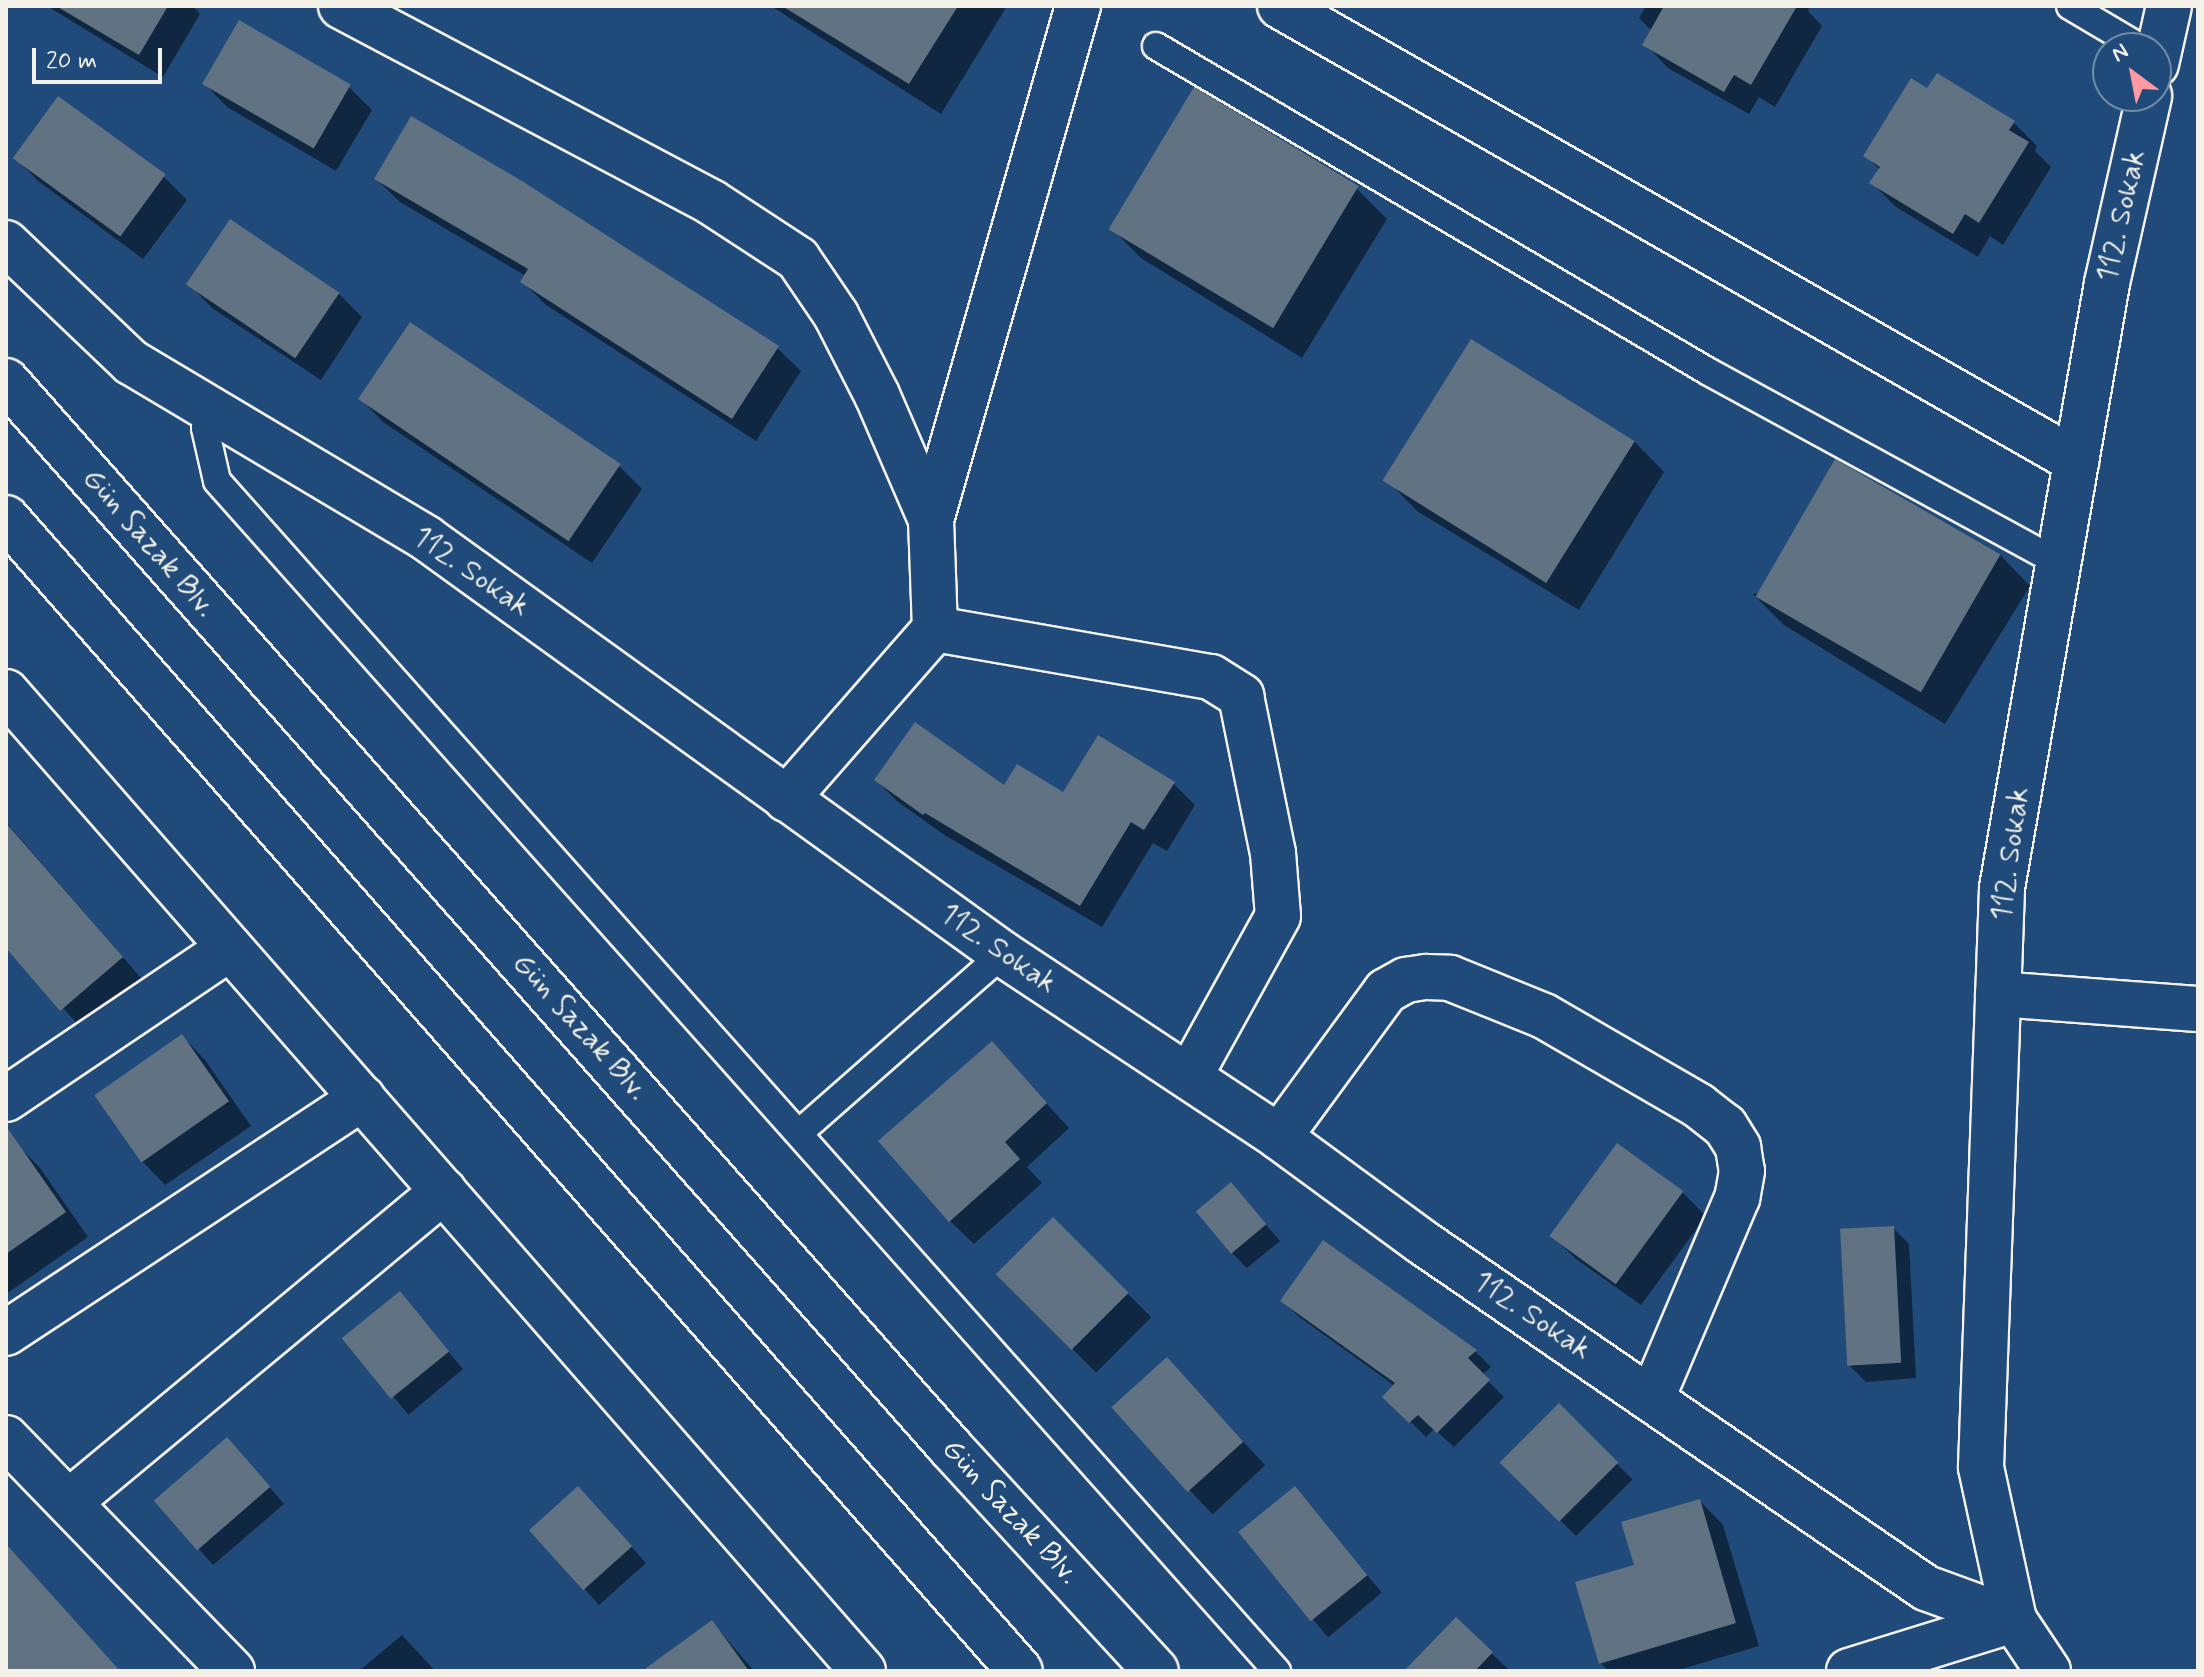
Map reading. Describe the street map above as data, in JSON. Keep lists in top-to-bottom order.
{
  "streets": {
    "street": ["112. Sokak", "Gün Sazak Blv."]
  },
  "scale_bar": "20 m",
  "north": "top left"
}
